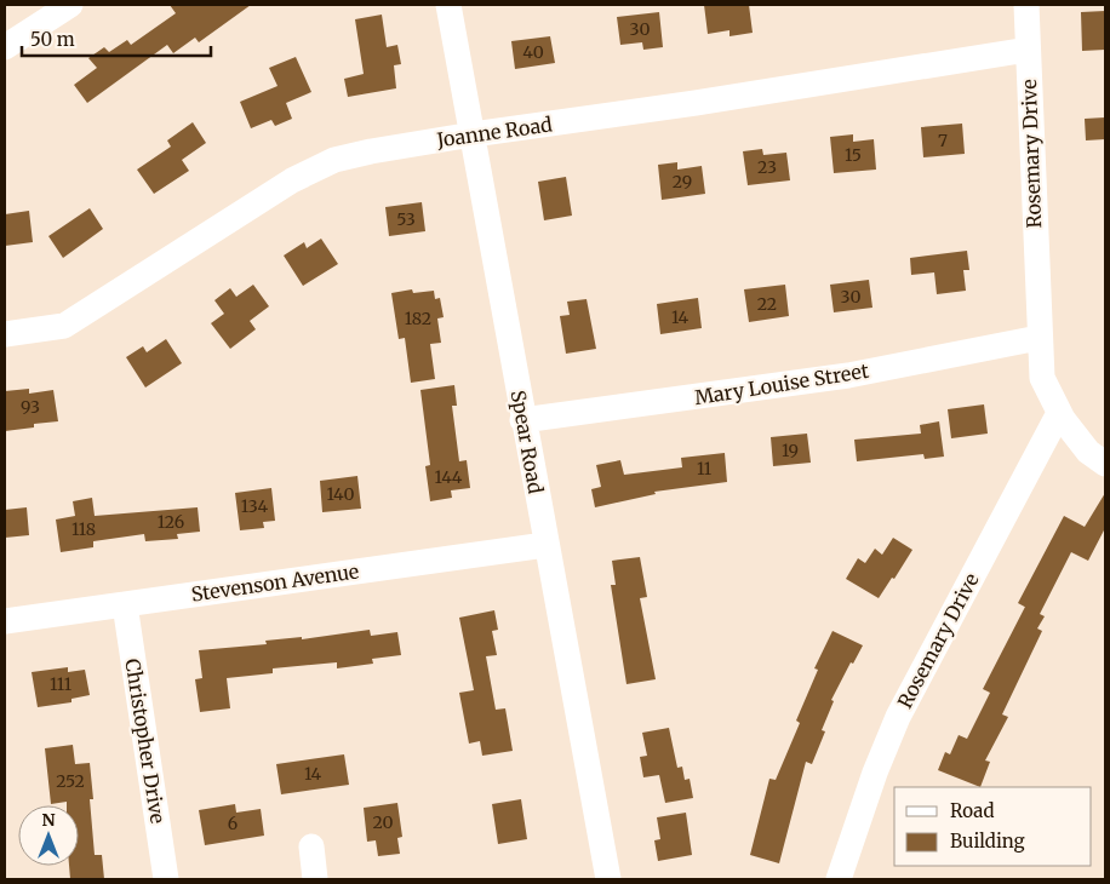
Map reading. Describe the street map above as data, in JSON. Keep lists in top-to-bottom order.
{
  "streets": {
    "street": [
      "Joanne Road",
      "Rosemary Drive",
      "Mary Louise Street",
      "Spear Road",
      "Stevenson Avenue",
      "Christopher Drive"
    ]
  },
  "crossings": [
    ["Joanne Road", "Rosemary Drive"],
    ["Joanne Road", "Spear Road"],
    ["Rosemary Drive", "Mary Louise Street"],
    ["Mary Louise Street", "Spear Road"],
    ["Spear Road", "Stevenson Avenue"],
    ["Stevenson Avenue", "Christopher Drive"]
  ],
  "house_numbers": [
    "30",
    "40",
    "7",
    "15",
    "23",
    "29",
    "53",
    "30",
    "22",
    "14",
    "182",
    "93",
    "19",
    "11",
    "144",
    "140",
    "134",
    "126",
    "118",
    "111",
    "14",
    "252",
    "20",
    "6"
  ],
  "legend": ["Road", "Building"],
  "scale_bar": "50 m",
  "north": "top"
}
